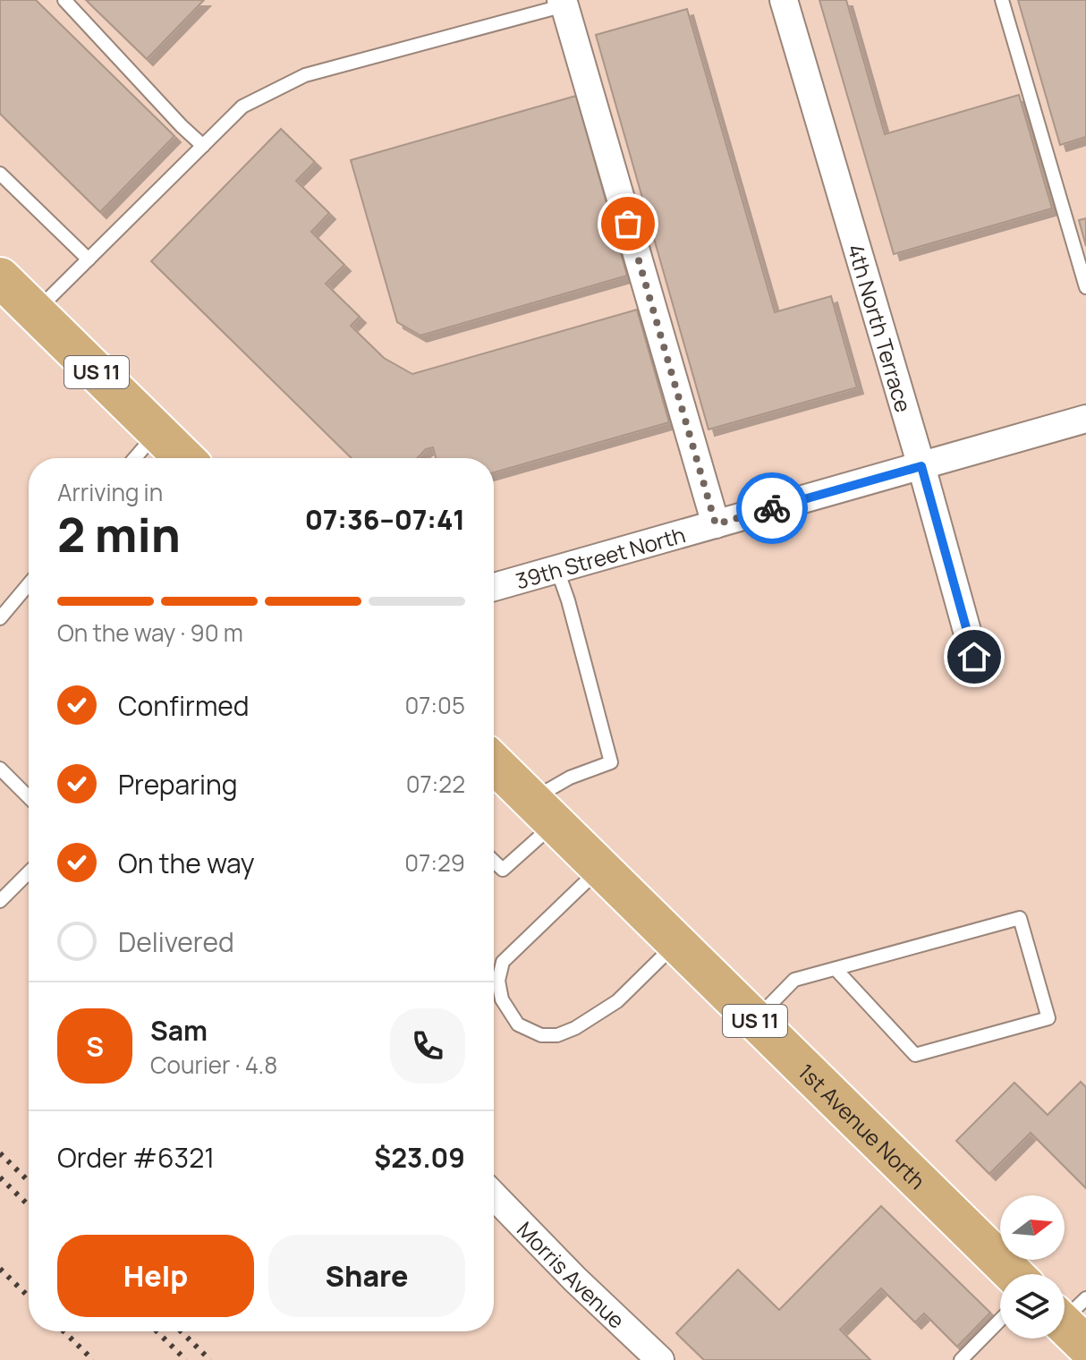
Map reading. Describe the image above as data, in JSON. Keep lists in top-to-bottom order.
{
  "streets": {
    "main road": ["US 11", "1st Avenue North"],
    "street": ["4th North Terrace", "39th Street North", "Morris Avenue"]
  },
  "crossings": [
    ["4th North Terrace", "39th Street North"]
  ],
  "north": "right",
  "page": {
    "heading": ["2 min", "Arriving in", "07:36–07:41"],
    "panel": [
      "Sam",
      "Courier · 4.8",
      "Order #6321",
      "$23.09"
    ],
    "bar": "On the way · 90 m",
    "list": [
      ["Confirmed", "07:05"],
      ["Preparing", "07:22"],
      ["On the way", "07:29"],
      "Delivered"
    ],
    "round": "S",
    "buttons": ["Help", "Share"]
  }
}
